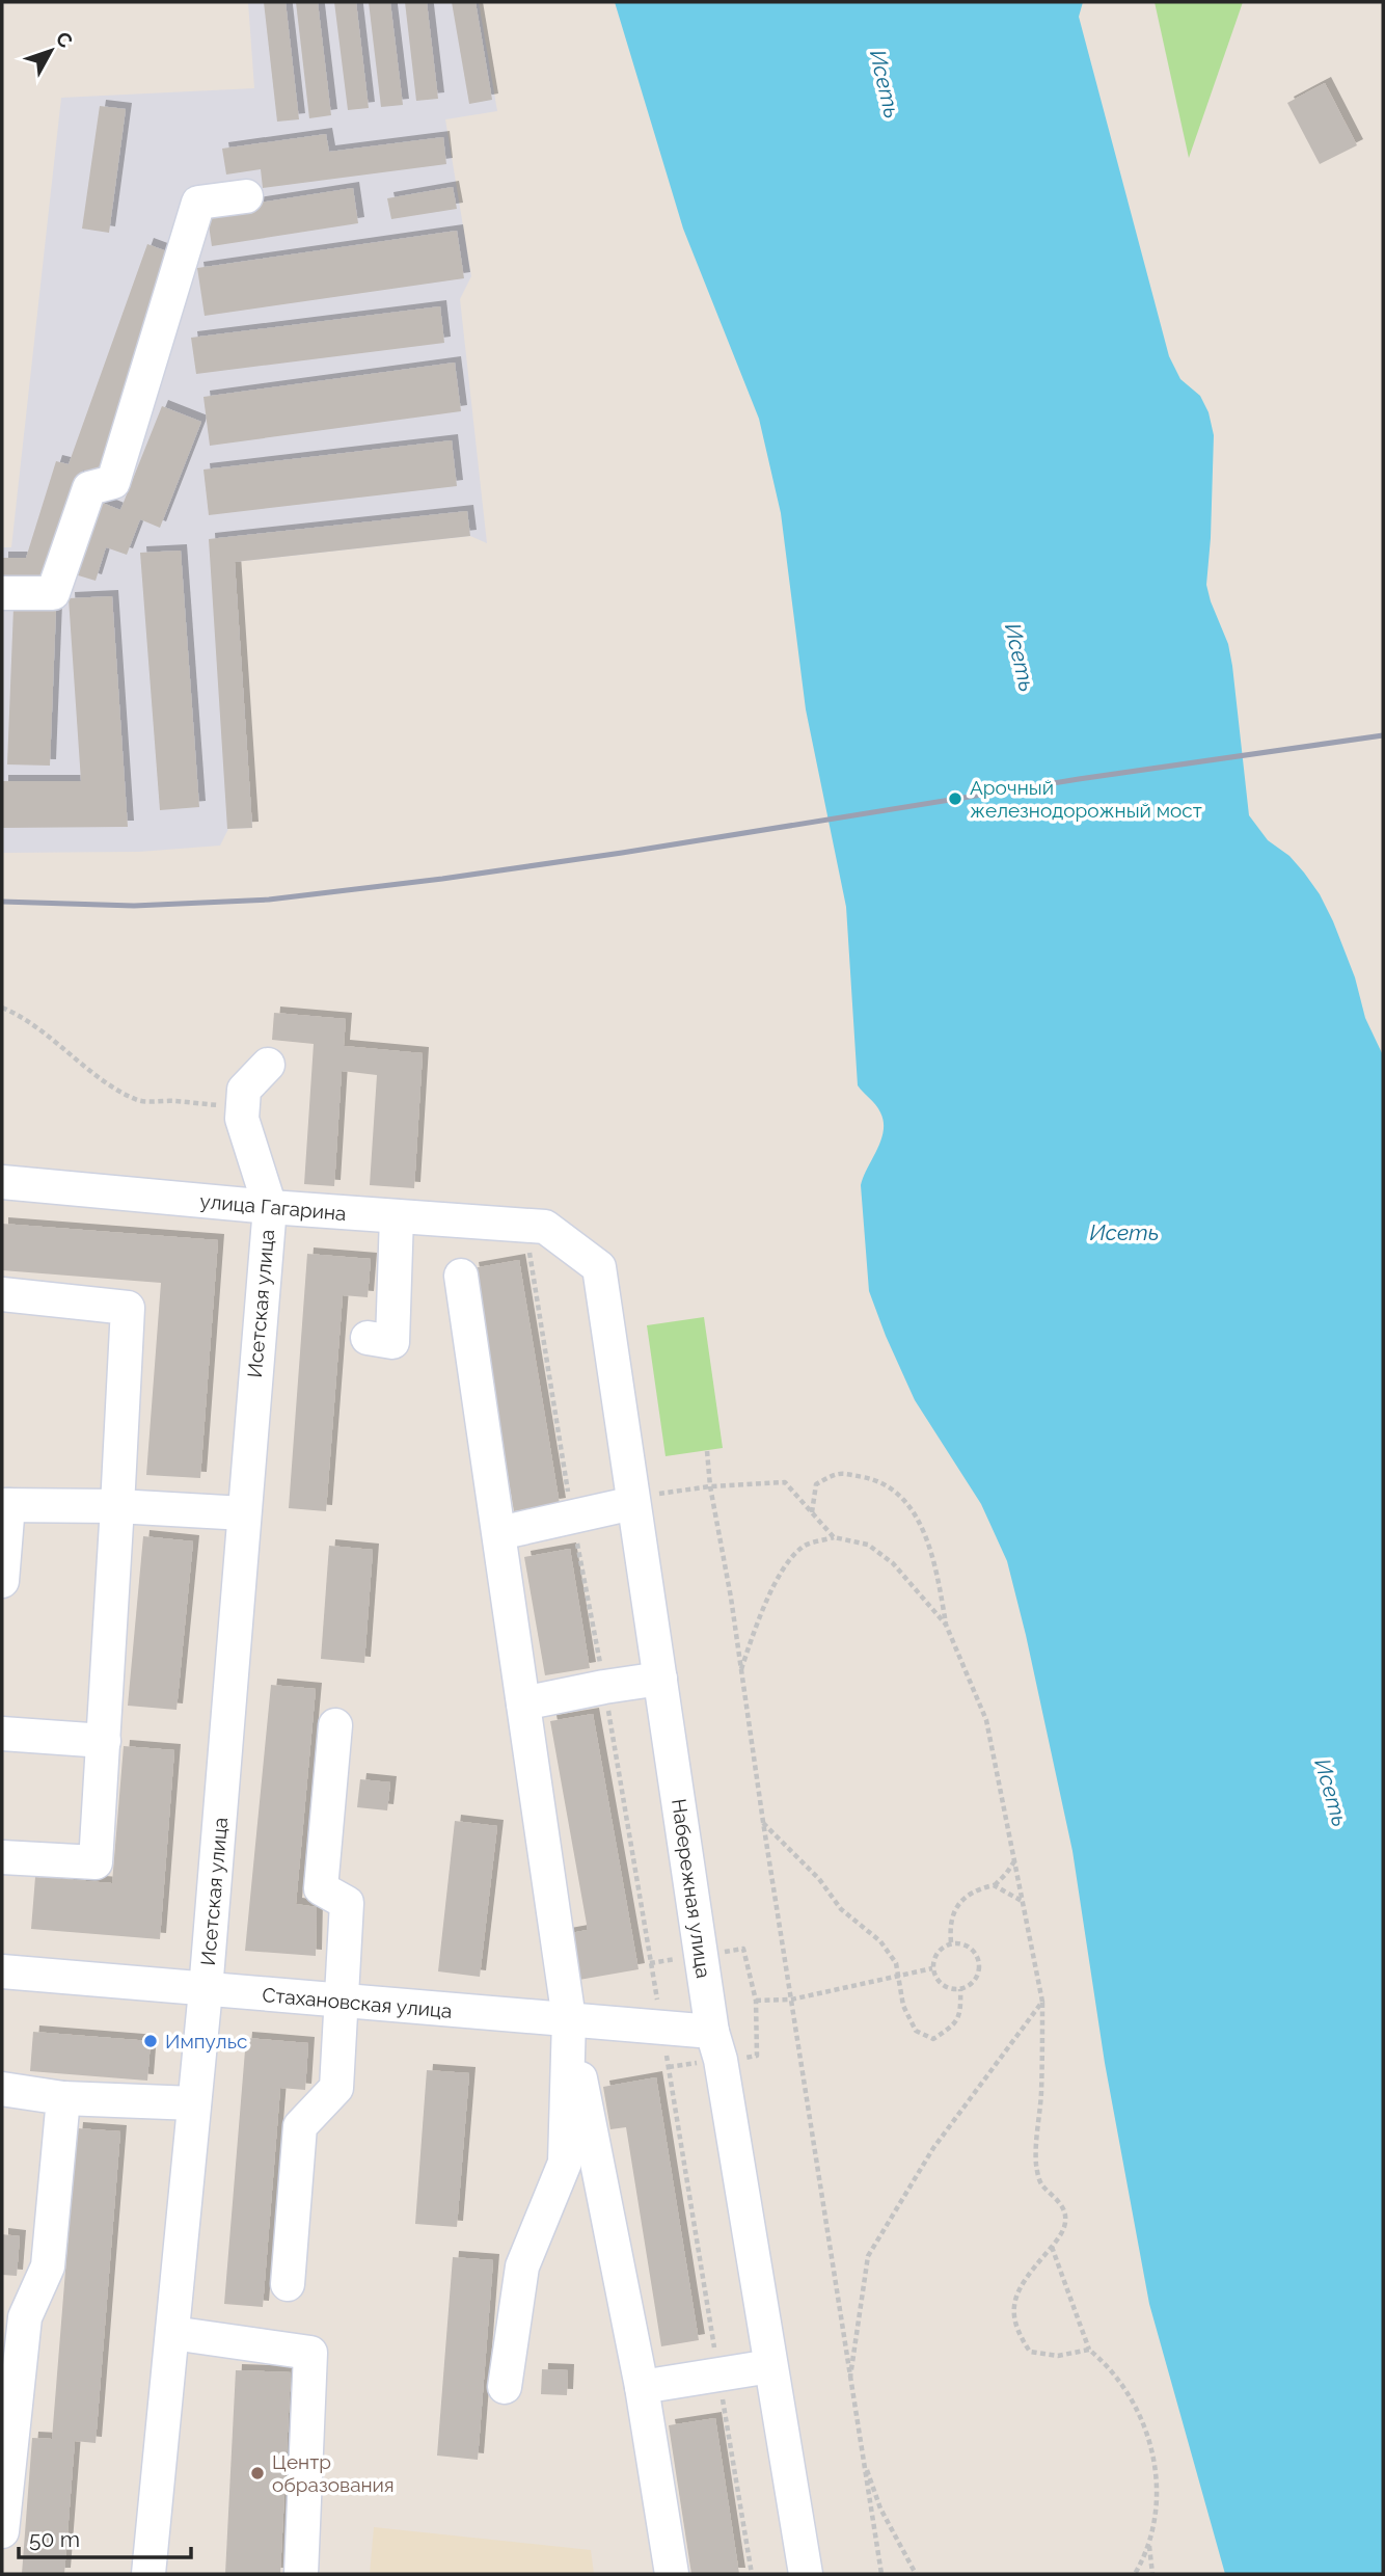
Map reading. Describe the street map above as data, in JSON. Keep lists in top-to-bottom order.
{
  "streets": {
    "street": [
      "улица Гагарина",
      "Исетская улица",
      "Набережная улица",
      "Стахановская улица"
    ]
  },
  "crossings": [
    ["улица Гагарина", "Исетская улица"],
    ["улица Гагарина", "Набережная улица"],
    ["Исетская улица", "Стахановская улица"],
    ["Набережная улица", "Стахановская улица"]
  ],
  "water": ["Исеть"],
  "places": ["Арочный железнодорожный мост", "Импульс", "Центр образования"],
  "scale_bar": "50 m",
  "north": "top right"
}
